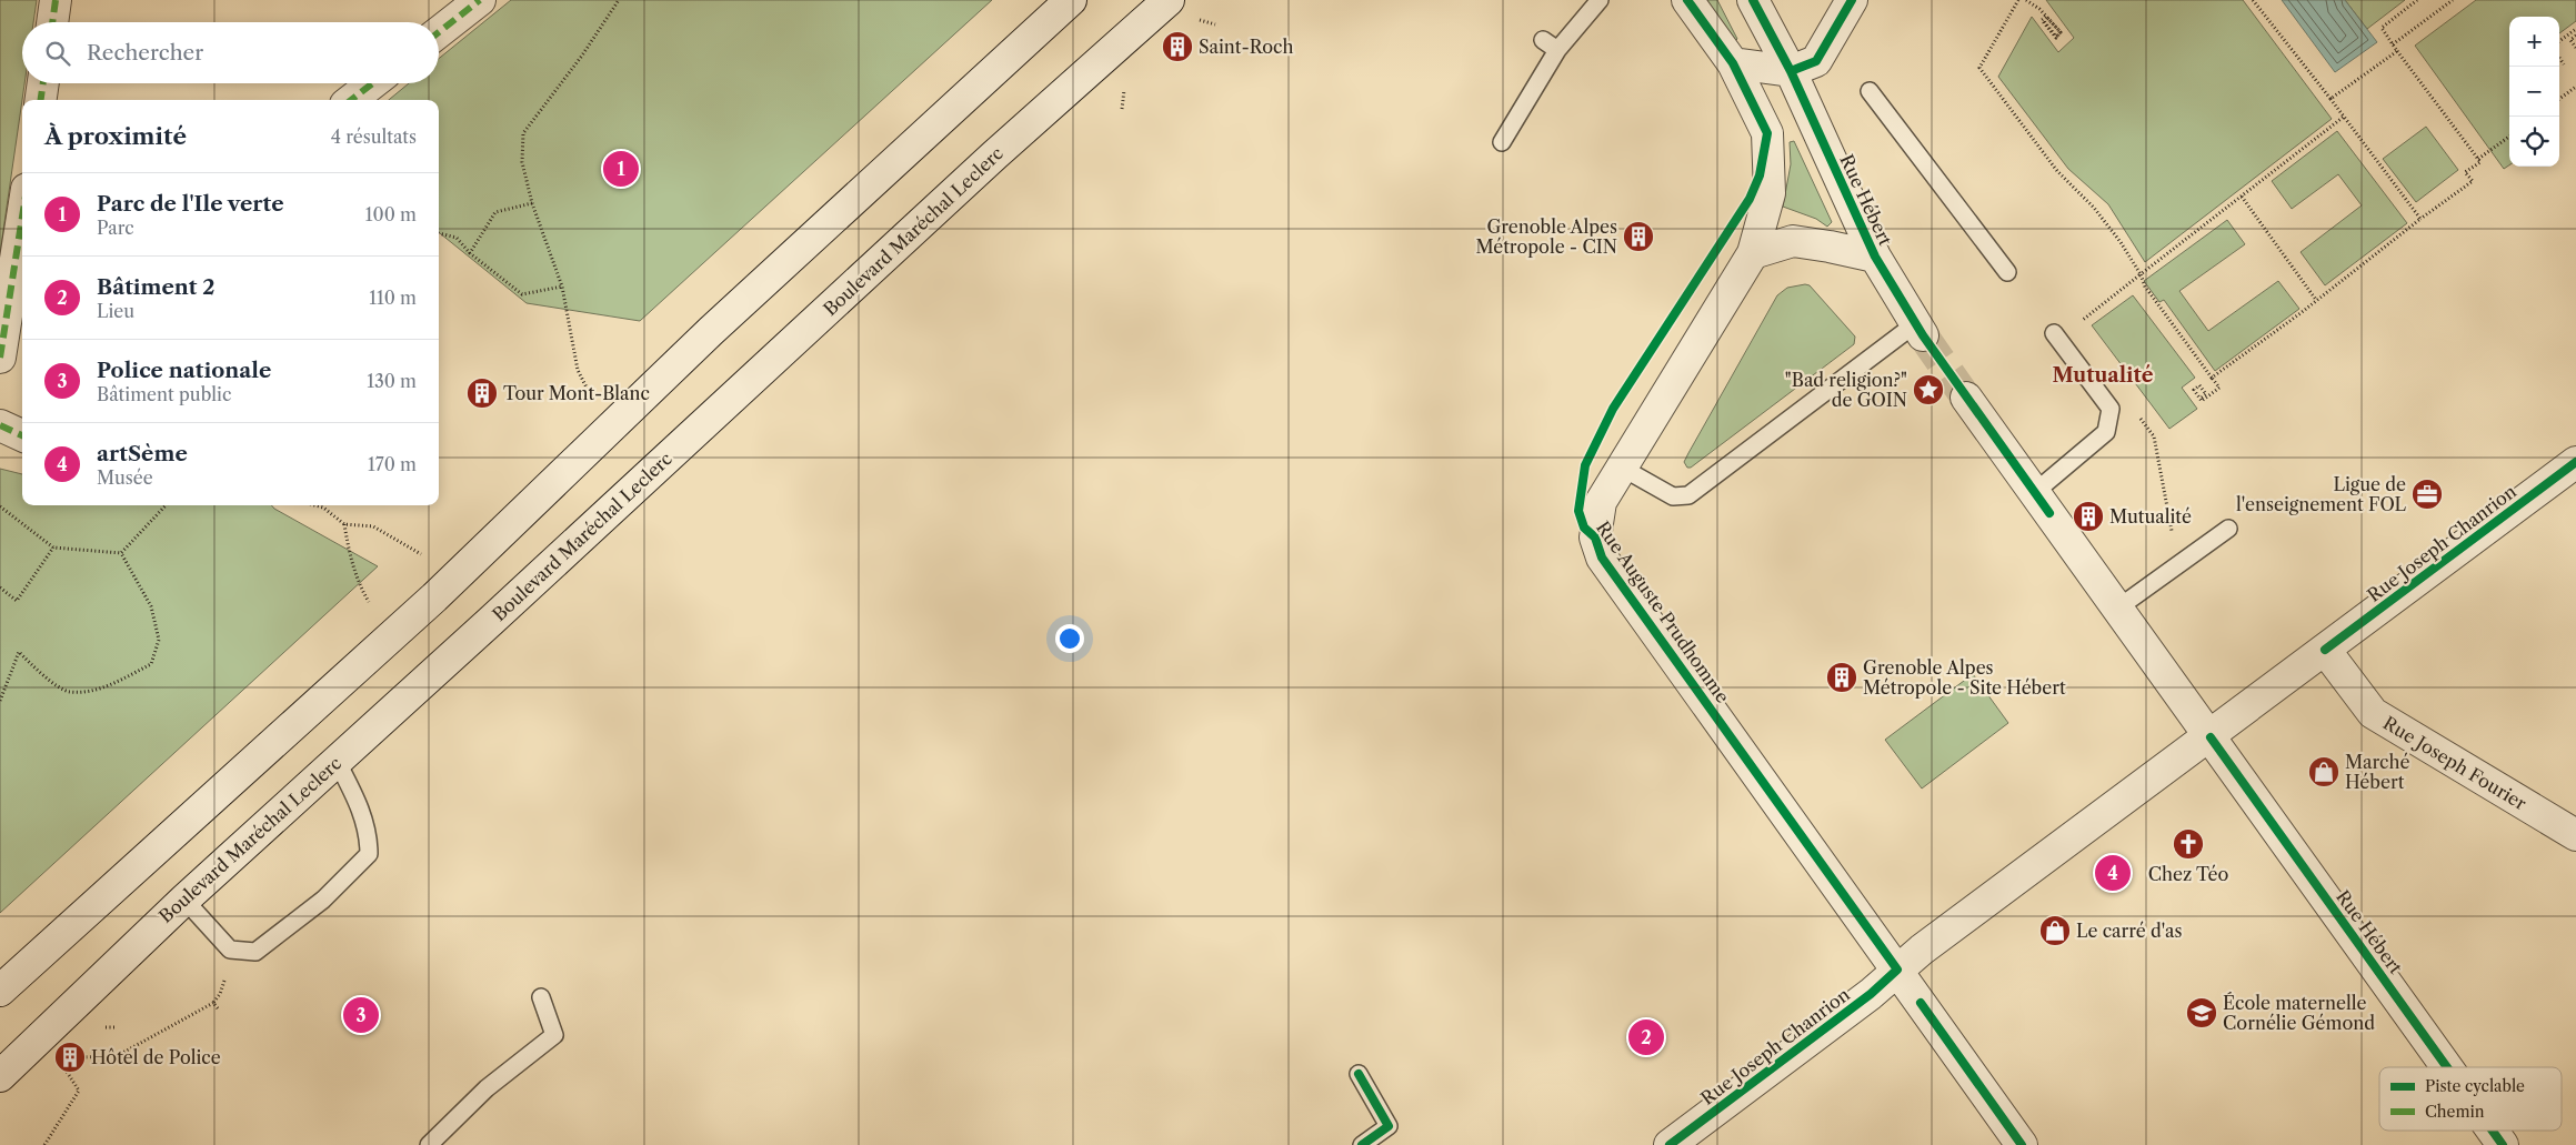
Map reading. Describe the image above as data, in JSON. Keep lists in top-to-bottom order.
{
  "streets": {
    "street": [
      "Rue Hébert",
      "Boulevard Maréchal Leclerc",
      "Rue Joseph Chanrion",
      "Rue Auguste Prudhomme",
      "Rue Joseph Fourier"
    ]
  },
  "crossings": [
    ["Rue Hébert", "Rue Joseph Chanrion"],
    ["Rue Hébert", "Rue Auguste Prudhomme"],
    ["Rue Joseph Chanrion", "Rue Auguste Prudhomme"],
    ["Rue Joseph Chanrion", "Rue Joseph Fourier"]
  ],
  "districts": ["Mutualité"],
  "places": {
    "building": [
      "Saint-Roch",
      "Grenoble Alpes Métropole - CIN",
      "Tour Mont-Blanc",
      "Mutualité",
      "Grenoble Alpes Métropole - Site Hébert",
      "Hôtel de Police"
    ],
    "place": ["\"Bad religion?\" de GOIN"],
    "office": ["Ligue de l'enseignement FOL"],
    "shop": ["Marché Hébert", "Le carré d'as"],
    "church": ["Chez Téo"],
    "school or university": ["École maternelle Cornélie Gémond"]
  },
  "legend": ["Piste cyclable", "Chemin"],
  "page": {
    "map_buttons": ["+", "−"],
    "search": "Rechercher",
    "heading": ["À proximité", "4 résultats"],
    "pins": [
      "1",
      "4",
      "3",
      "2"
    ],
    "list": [
      {
        "mark": "1",
        "name": "Parc de l'Ile verte",
        "note": "Parc",
        "value": "100 m"
      },
      {
        "mark": "2",
        "name": "Bâtiment 2",
        "note": "Lieu",
        "value": "110 m"
      },
      {
        "mark": "3",
        "name": "Police nationale",
        "note": "Bâtiment public",
        "value": "130 m"
      },
      {
        "mark": "4",
        "name": "artSème",
        "note": "Musée",
        "value": "170 m"
      }
    ]
  }
}
